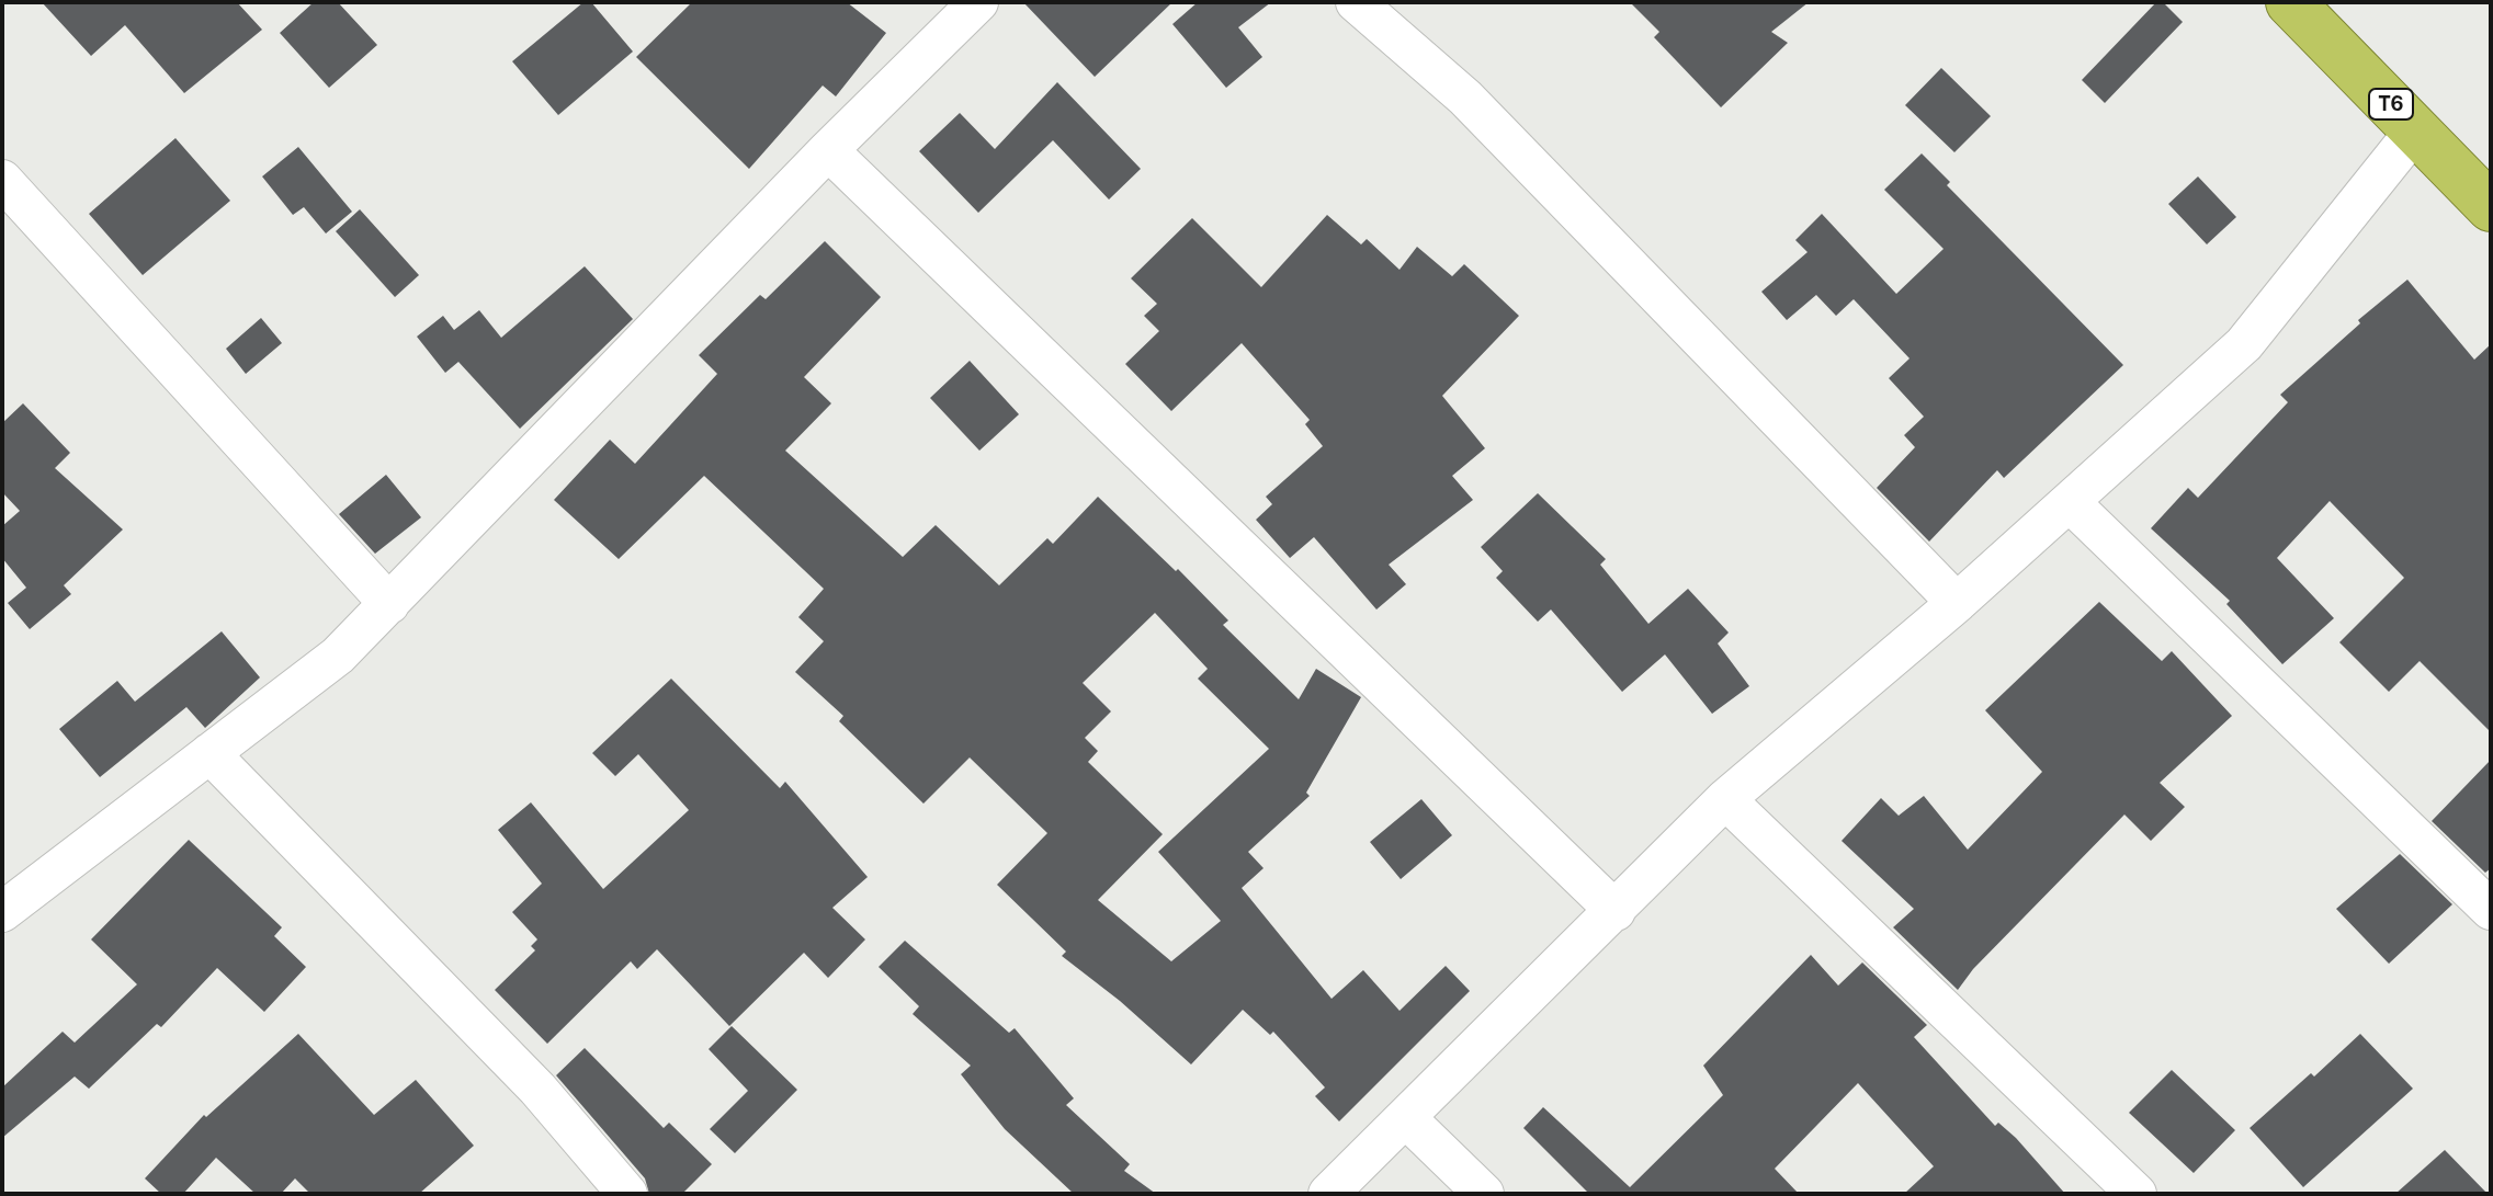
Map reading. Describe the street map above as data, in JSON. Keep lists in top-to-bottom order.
{
  "streets": {
    "highway": ["T6"]
  }
}
